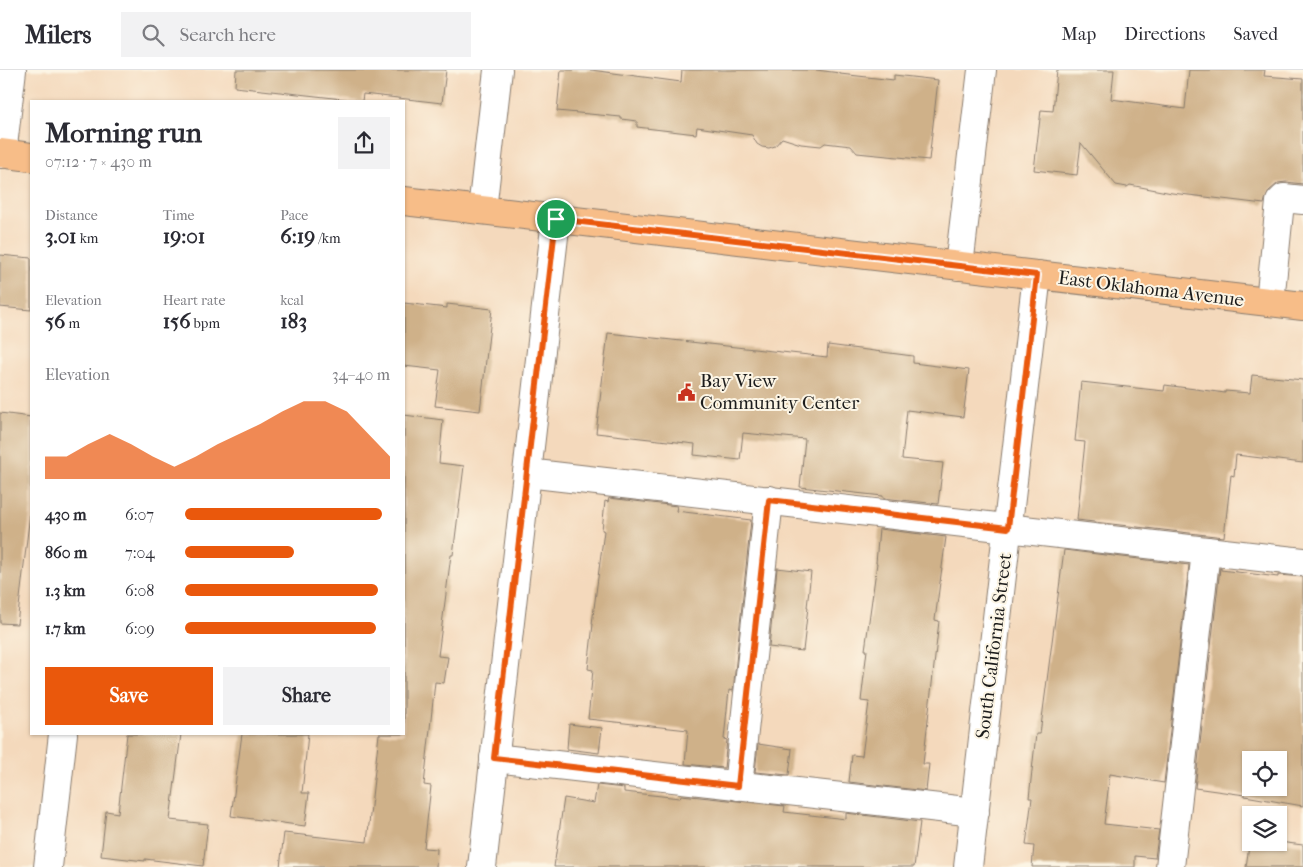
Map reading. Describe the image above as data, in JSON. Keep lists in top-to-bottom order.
{
  "streets": {
    "main road": ["East Oklahoma Avenue"],
    "street": ["South California Street"]
  },
  "crossings": [
    ["East Oklahoma Avenue", "South California Street"]
  ],
  "places": {
    "public building": ["Bay View Community Center"]
  },
  "page": {
    "header": "Milers",
    "search": "Search here",
    "nav": ["Map", "Directions", "Saved"],
    "heading": ["Morning run", "07:12 · 7 × 430 m"],
    "stats": [
      ["Distance", "3.01 km"],
      ["Time", "19:01"],
      ["Pace", "6:19 /km"],
      ["Elevation", "56 m"],
      ["Heart rate", "156 bpm"],
      ["kcal", "183"]
    ],
    "chart": ["Elevation", "34–40 m"],
    "list": [
      {
        "name": "430 m",
        "note": "6:07"
      },
      {
        "name": "860 m",
        "note": "7:04"
      },
      {
        "name": "1.3 km",
        "note": "6:08"
      },
      {
        "name": "1.7 km",
        "note": "6:09"
      }
    ],
    "buttons": ["Save", "Share"]
  }
}
